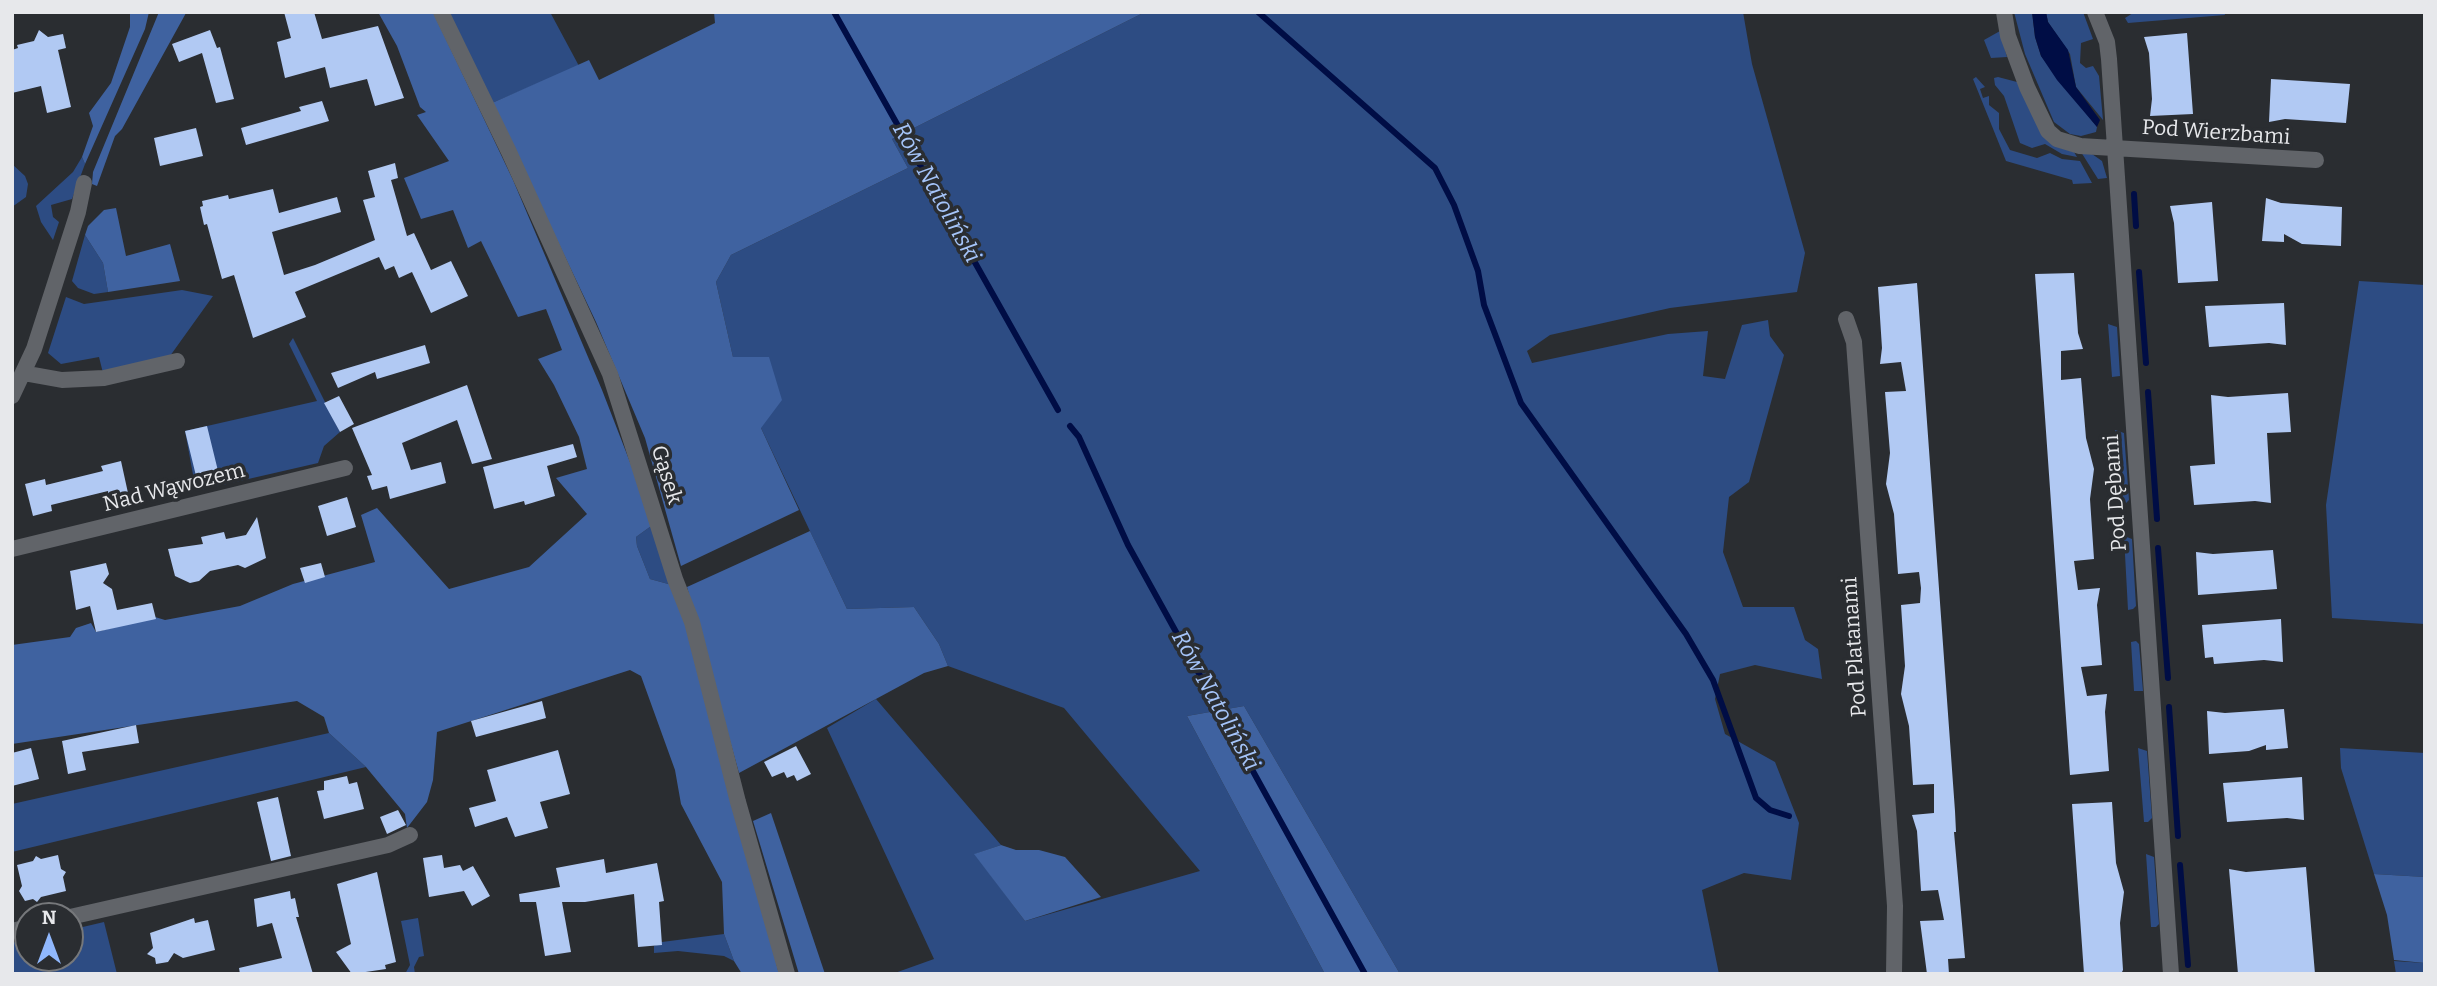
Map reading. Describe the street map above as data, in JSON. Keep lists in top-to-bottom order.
{
  "streets": {
    "street": [
      "Pod Wierzbami",
      "Gąsek",
      "Nad Wąwozem",
      "Pod Dębami",
      "Pod Platanami"
    ]
  },
  "crossings": [
    ["Pod Wierzbami", "Pod Dębami"]
  ],
  "water": ["Rów Natoliński"],
  "north": "top"
}
